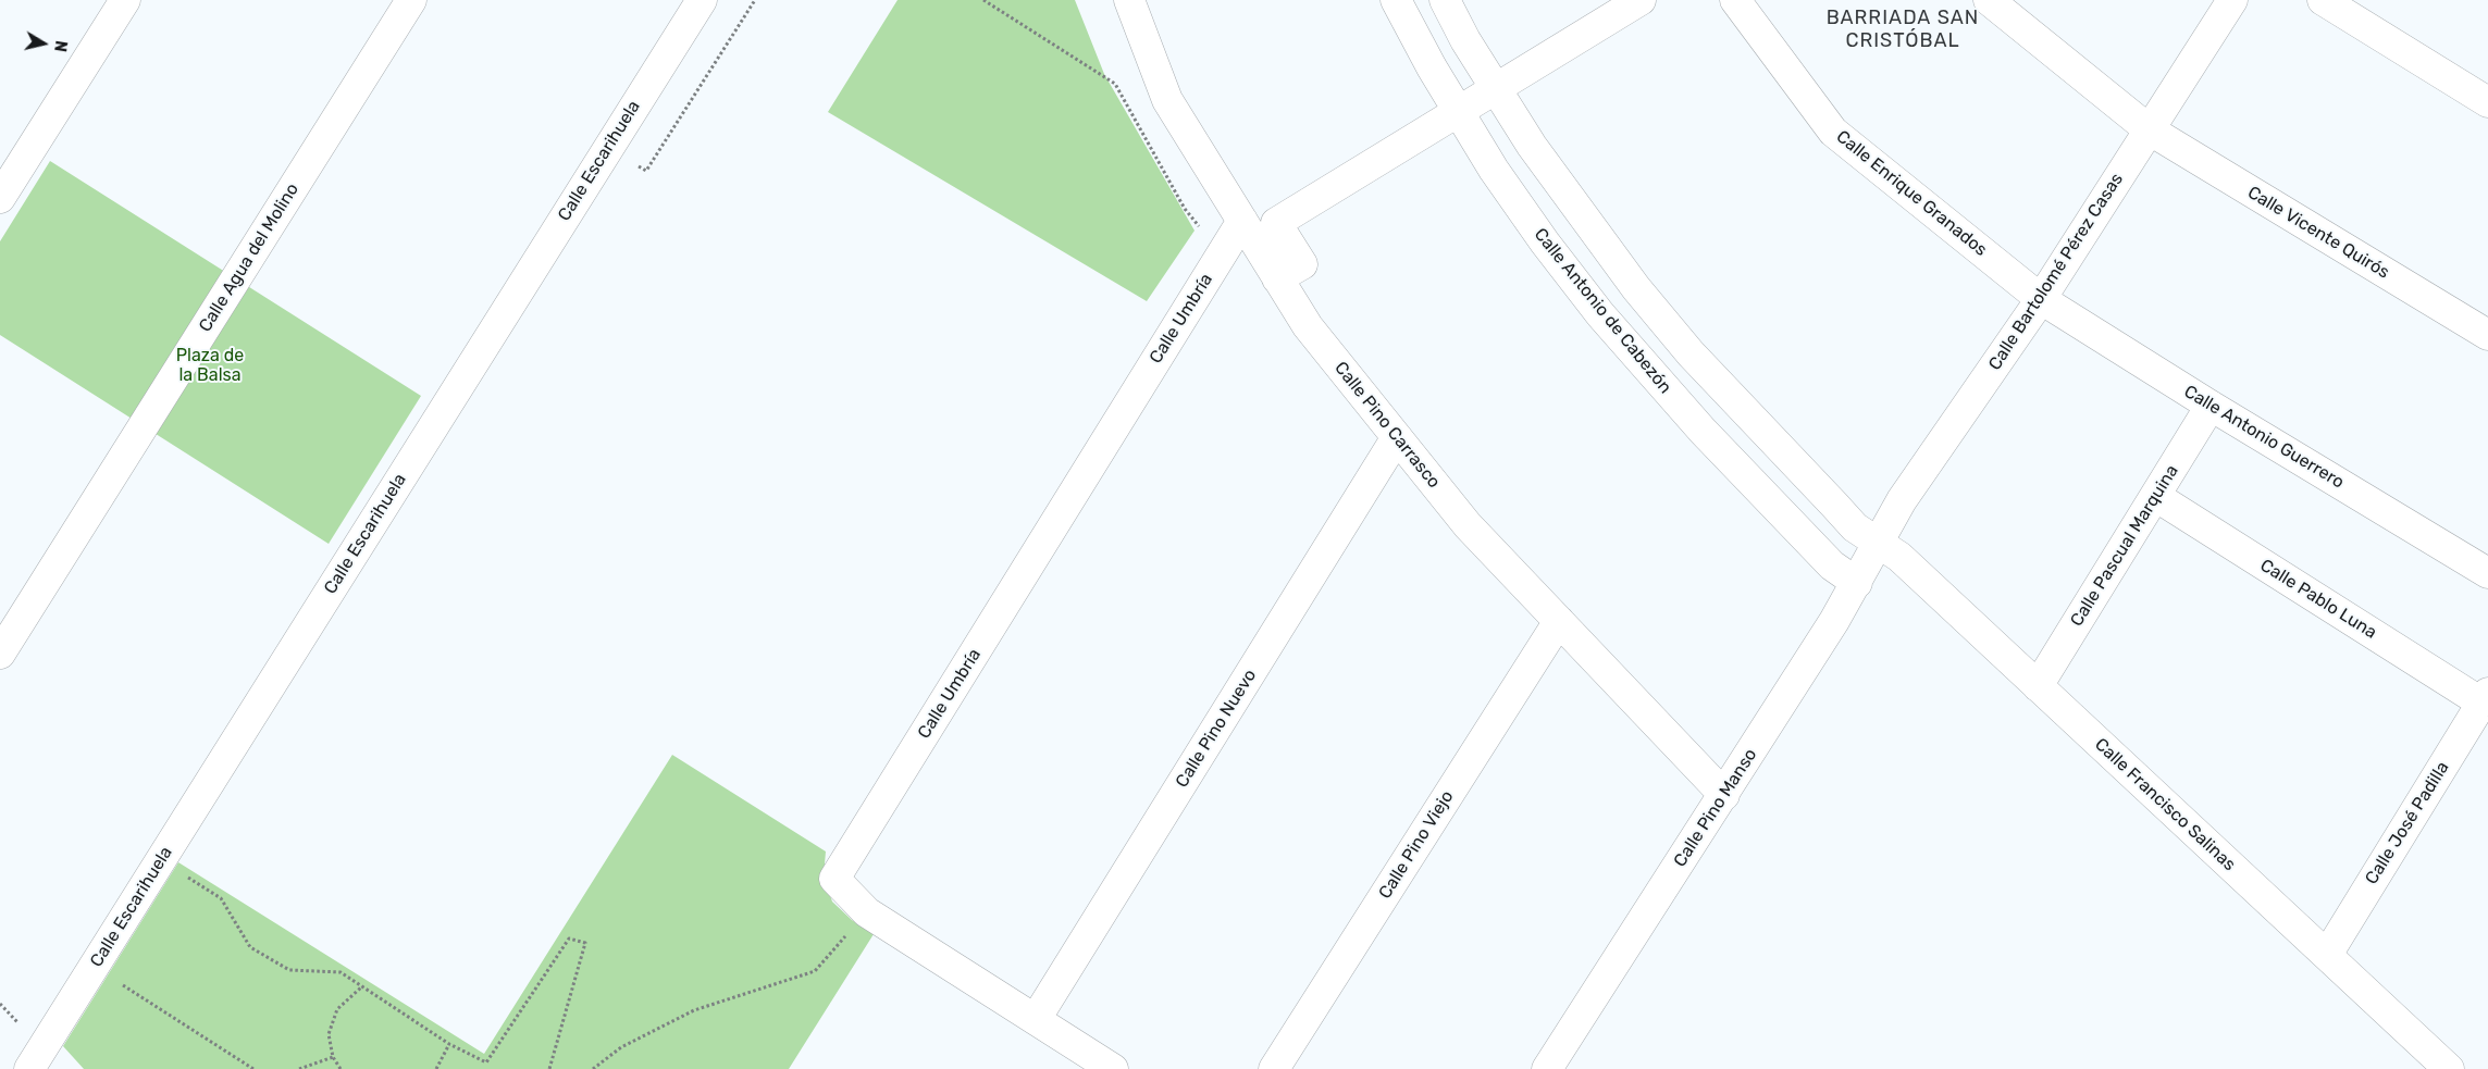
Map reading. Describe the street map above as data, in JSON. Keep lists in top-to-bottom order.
{
  "streets": {
    "street": [
      "Calle Escarihuela",
      "Calle Enrique Granados",
      "Calle Vicente Quirós",
      "Calle Agua del Molino",
      "Calle Bartolomé Pérez Casas",
      "Calle Antonio de Cabezón",
      "Calle Umbría",
      "Calle Pino Carrasco",
      "Calle Antonio Guerrero",
      "Calle Pascual Marquina",
      "Calle Pablo Luna",
      "Calle Pino Nuevo",
      "Calle Francisco Salinas",
      "Calle Pino Manso",
      "Calle José Padilla",
      "Calle Pino Viejo"
    ]
  },
  "crossings": [
    ["Calle Enrique Granados", "Calle Bartolomé Pérez Casas"],
    ["Calle Enrique Granados", "Calle Antonio Guerrero"],
    ["Calle Vicente Quirós", "Calle Bartolomé Pérez Casas"],
    ["Calle Bartolomé Pérez Casas", "Calle Antonio Guerrero"],
    ["Calle Bartolomé Pérez Casas", "Calle Francisco Salinas"],
    ["Calle Bartolomé Pérez Casas", "Calle Pino Manso"],
    ["Calle Antonio de Cabezón", "Calle Pino Manso"],
    ["Calle Umbría", "Calle Pino Carrasco"],
    ["Calle Umbría", "Calle Pino Nuevo"],
    ["Calle Pino Carrasco", "Calle Pino Nuevo"],
    ["Calle Pino Carrasco", "Calle Pino Manso"],
    ["Calle Pino Carrasco", "Calle Pino Viejo"],
    ["Calle Antonio Guerrero", "Calle Pascual Marquina"],
    ["Calle Pascual Marquina", "Calle Pablo Luna"],
    ["Calle Pascual Marquina", "Calle Francisco Salinas"],
    ["Calle Pablo Luna", "Calle José Padilla"],
    ["Calle Francisco Salinas", "Calle Pino Manso"],
    ["Calle Francisco Salinas", "Calle José Padilla"]
  ],
  "districts": ["BARRIADA SAN CRISTÓBAL"],
  "parks": ["Plaza de la Balsa"],
  "north": "right"
}
